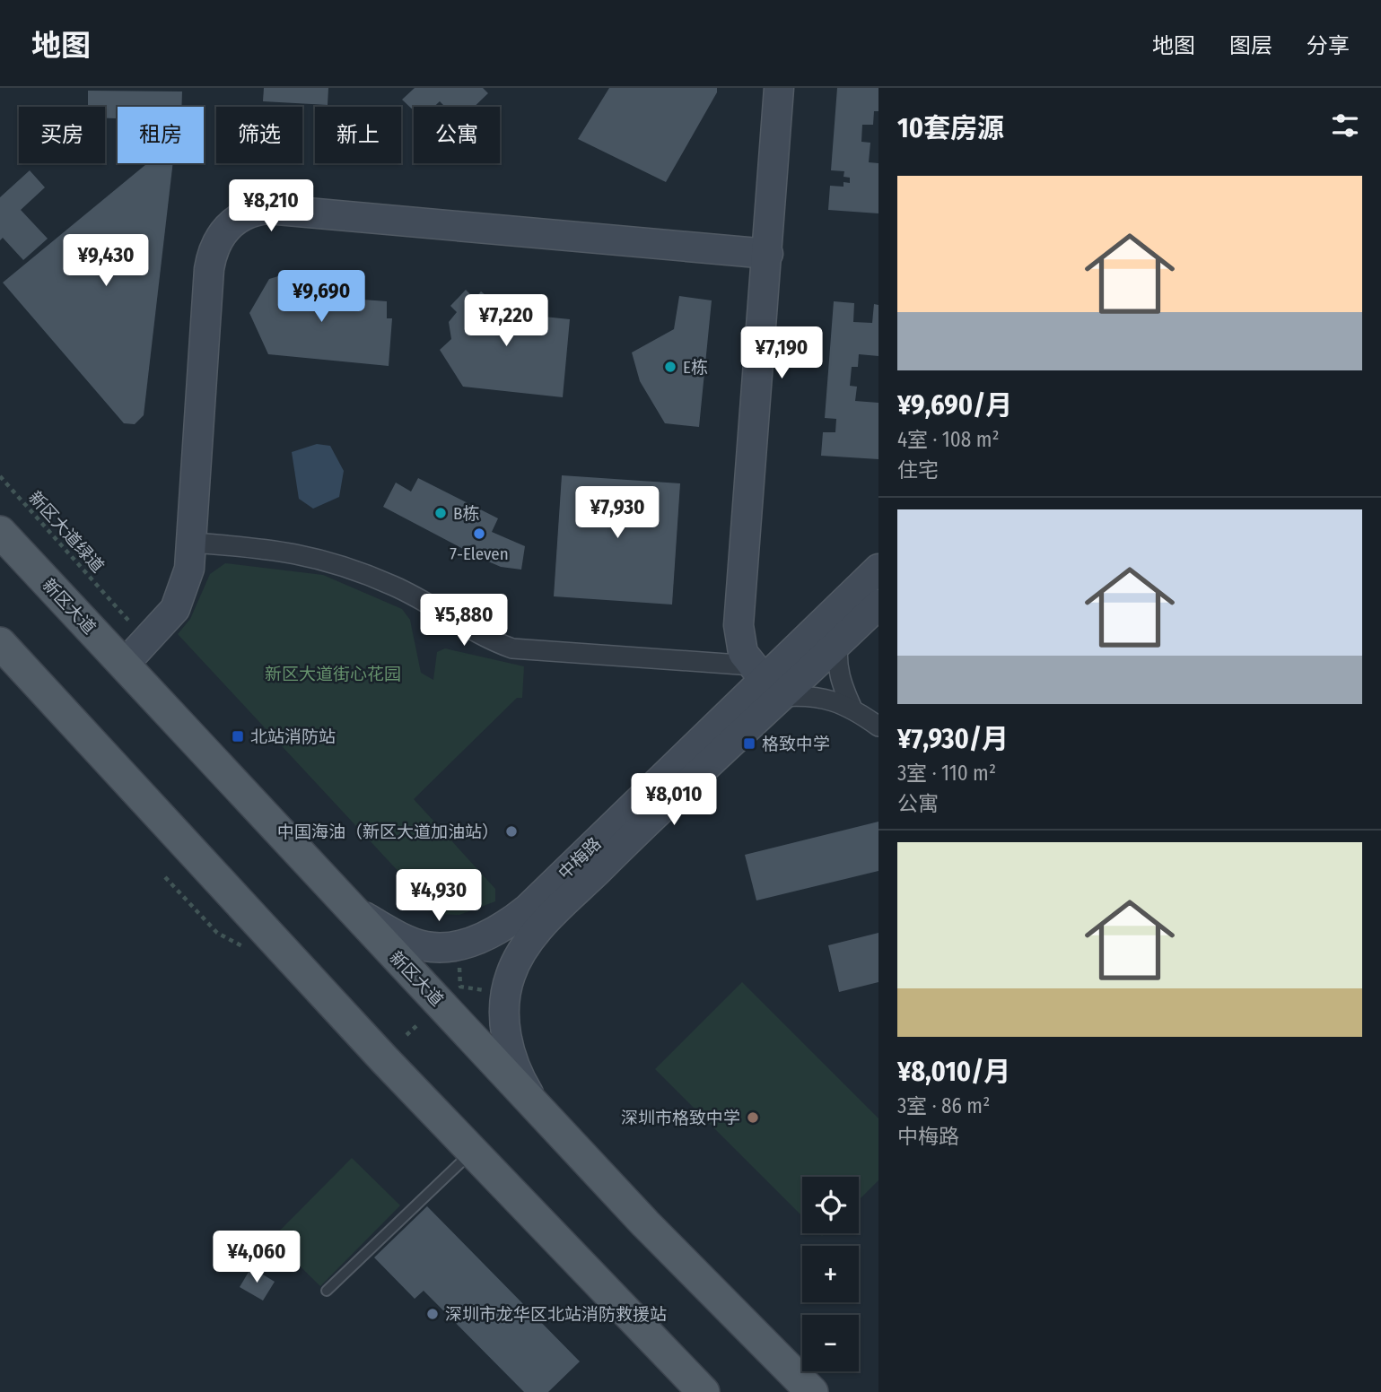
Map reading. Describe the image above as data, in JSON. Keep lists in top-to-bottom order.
{
  "streets": {
    "main road": ["新区大道"],
    "street": ["中梅路"],
    "path": ["新区大道绿道"]
  },
  "crossings": [
    ["新区大道", "中梅路"]
  ],
  "parks": ["新区大道街心花园"],
  "places": {
    "other": [
      "E栋",
      "B栋",
      "7-Eleven",
      "中国海油（新区大道加油站）",
      "深圳市格致中学",
      "深圳市龙华区北站消防救援站"
    ],
    "transit": ["北站消防站", "格致中学"]
  },
  "page": {
    "header": "地图",
    "nav": ["地图", "图层", "分享"],
    "heading": "10套房源",
    "chip": [
      "买房",
      "租房",
      "筛选",
      "新上",
      "公寓"
    ],
    "list": [
      {
        "name": "¥9,690/月",
        "note": "4室 · 108 m² · 住宅"
      },
      {
        "name": "¥7,930/月",
        "note": "3室 · 110 m² · 公寓"
      },
      {
        "name": "¥8,010/月",
        "note": "3室 · 86 m² · 中梅路"
      }
    ],
    "price": [
      "¥8,210",
      "¥9,430",
      "¥9,690",
      "¥7,220",
      "¥7,190",
      "¥7,930",
      "¥5,880",
      "¥8,010",
      "¥4,930",
      "¥4,060"
    ],
    "map_buttons": ["+", "−"]
  }
}
